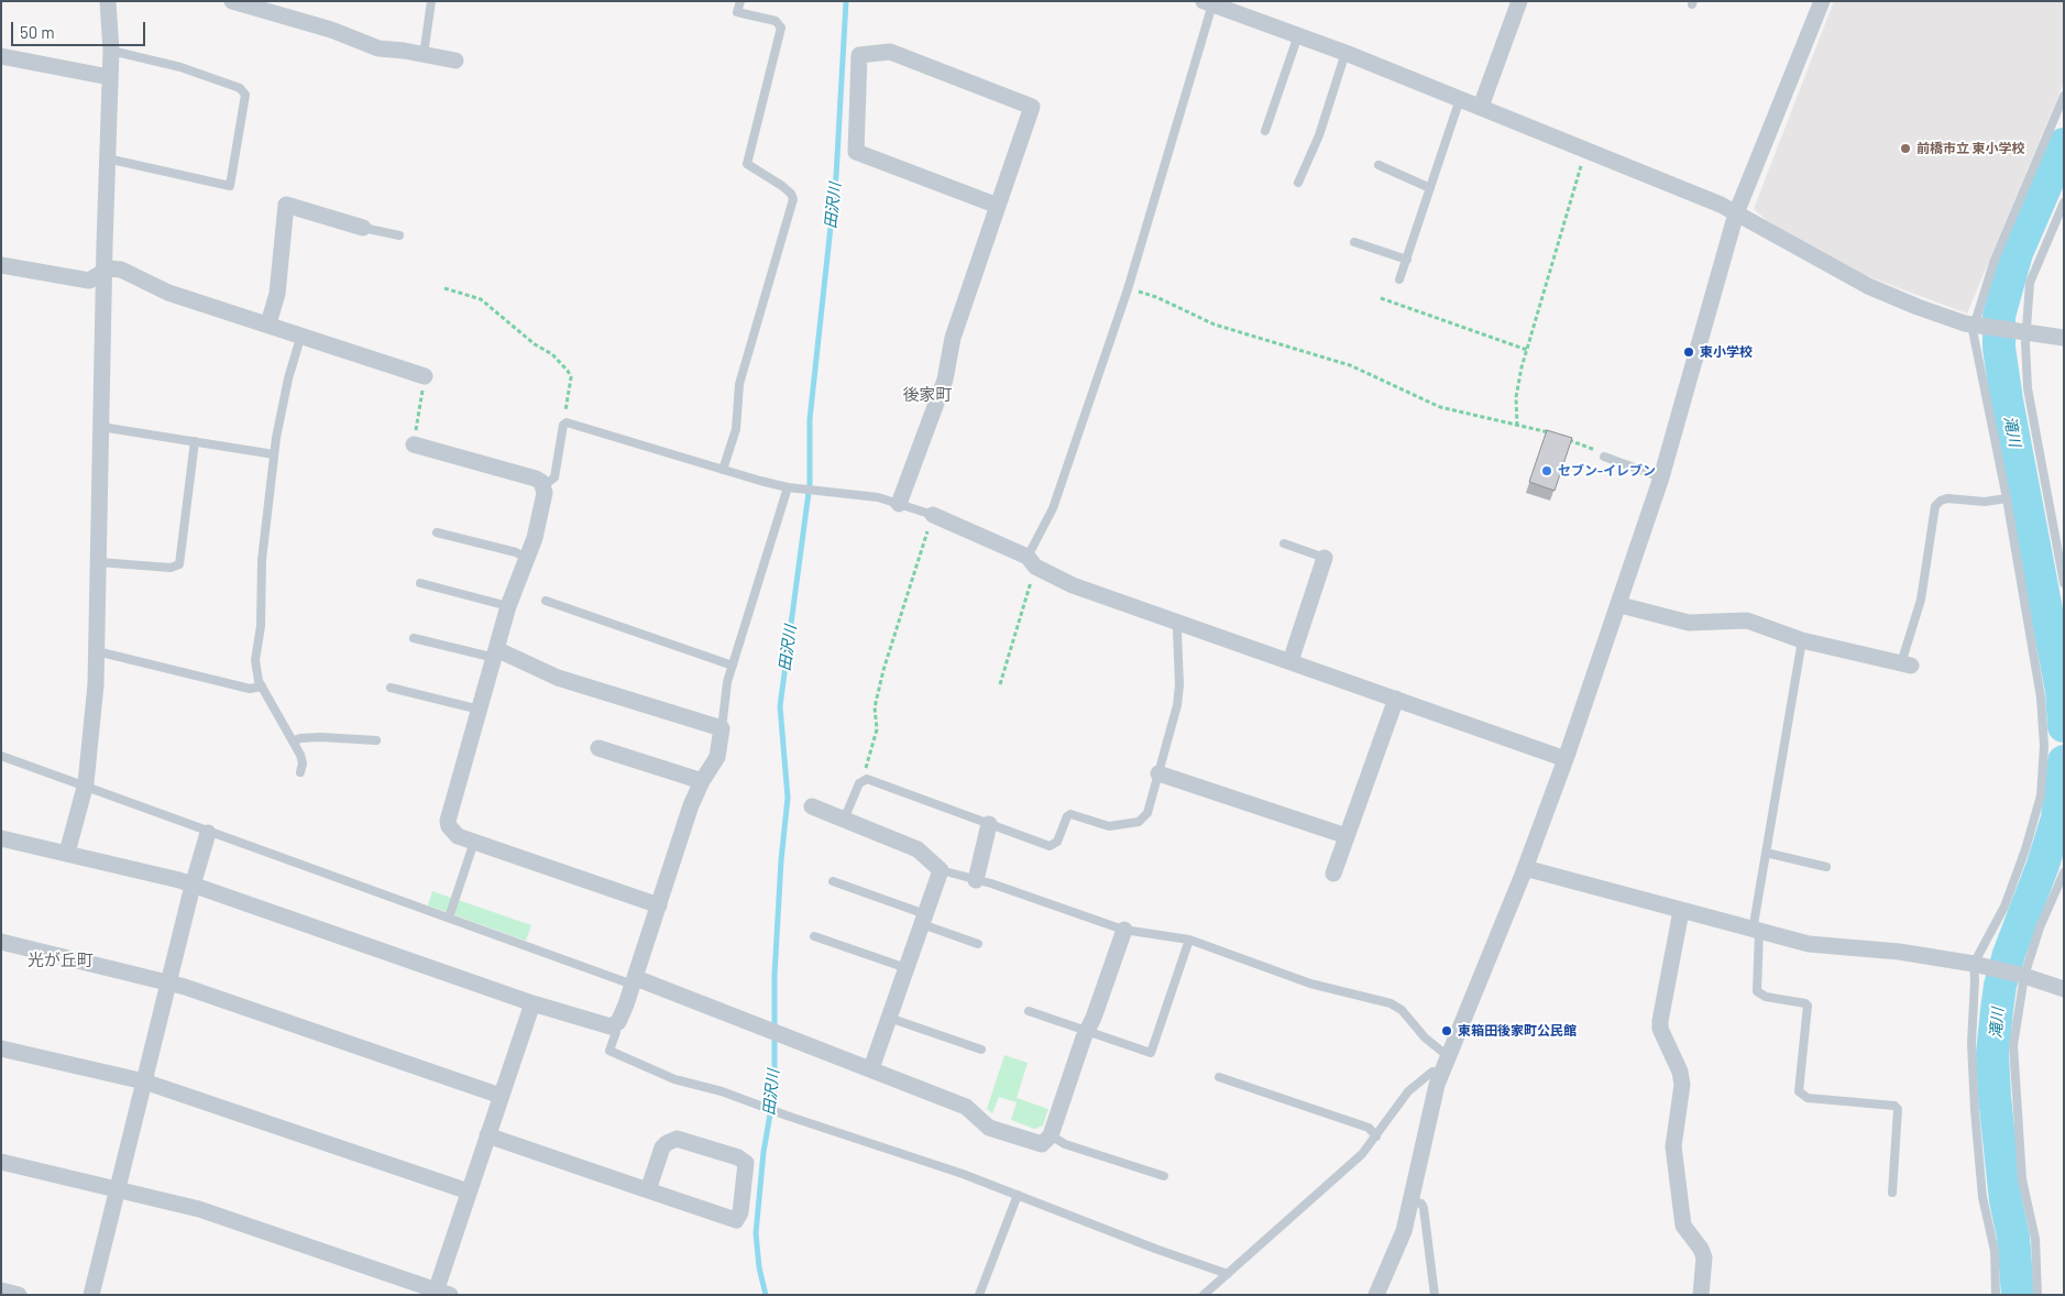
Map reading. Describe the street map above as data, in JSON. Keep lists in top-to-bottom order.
{
  "districts": ["後家町", "光が丘町"],
  "water": ["田沢川", "滝川"],
  "places": [
    "前橋市立 東小学校",
    "東小学校",
    "セブン-イレブン",
    "東箱田後家町公民館"
  ],
  "scale_bar": "50 m"
}
